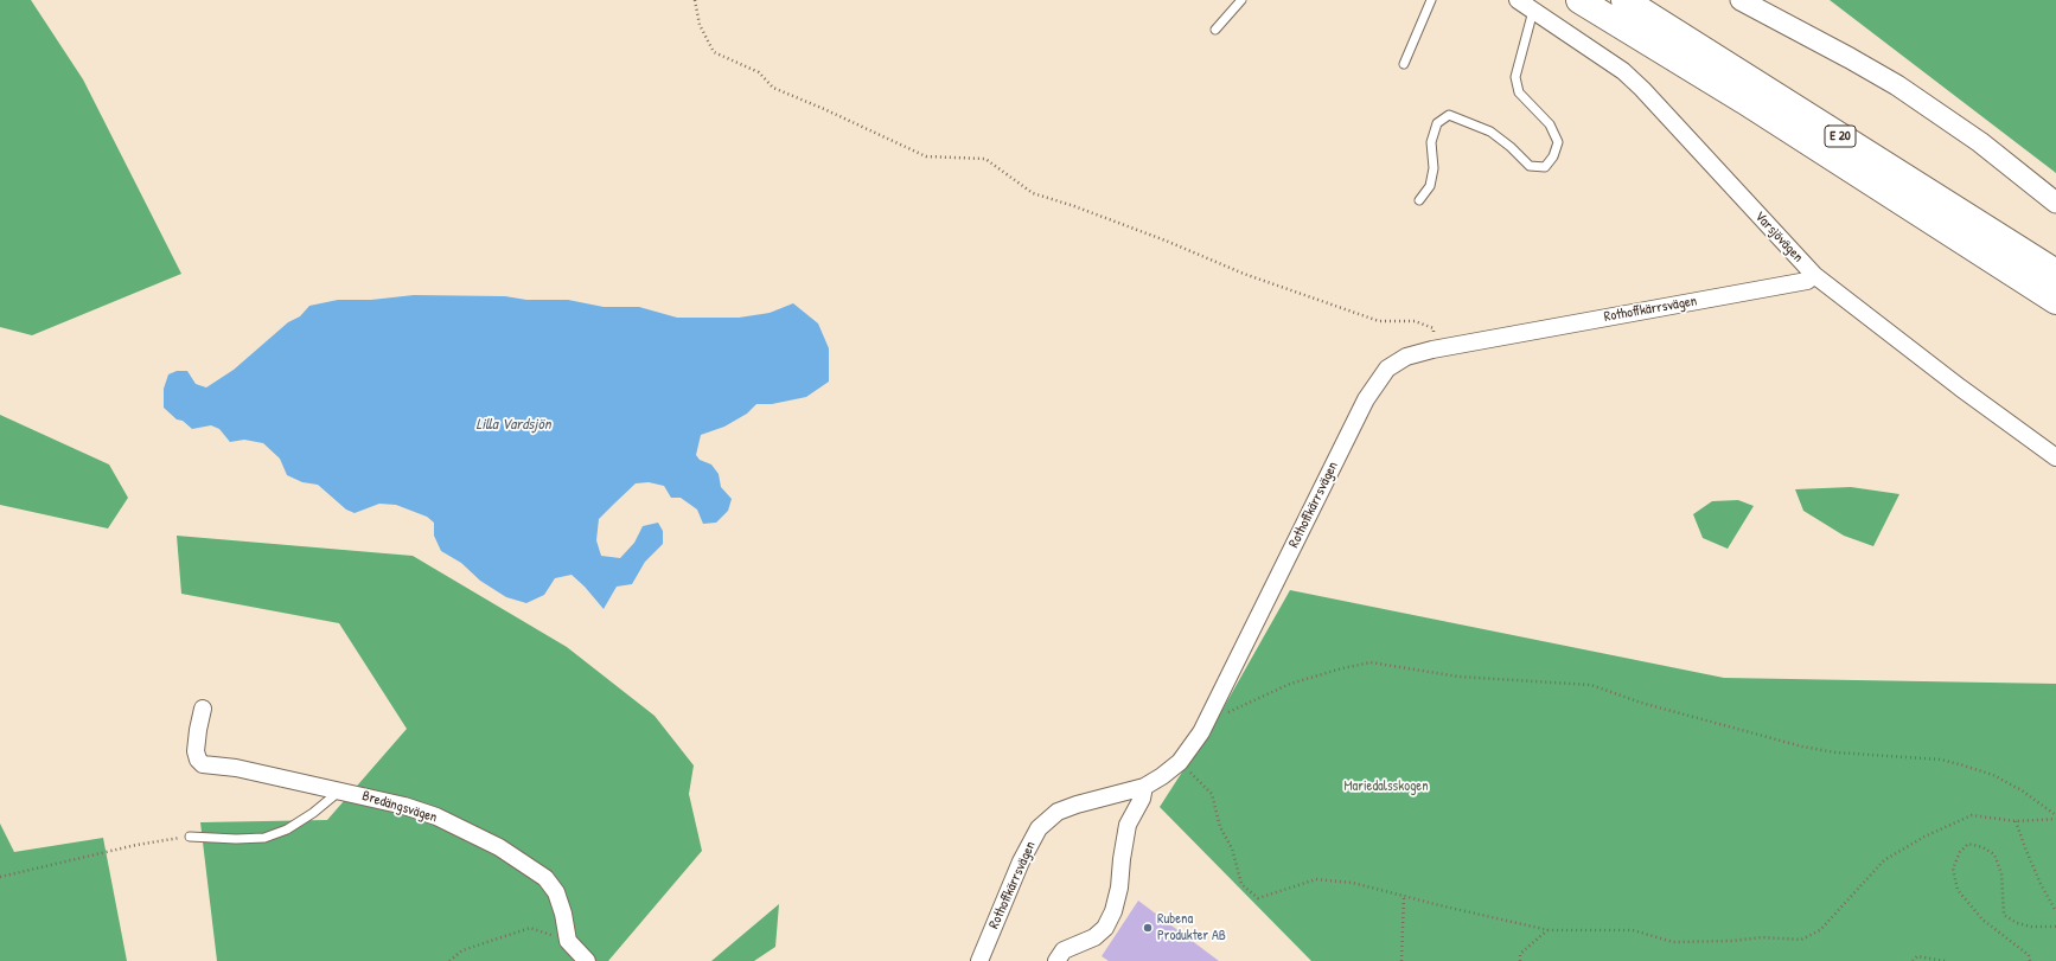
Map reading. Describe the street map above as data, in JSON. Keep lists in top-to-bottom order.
{
  "streets": {
    "highway": ["E 20"],
    "street": ["Varsjövägen", "Rothoffkärrsvägen", "Bredängsvägen"]
  },
  "crossings": [
    ["Varsjövägen", "Rothoffkärrsvägen"]
  ],
  "water": ["Lilla Vardsjön"],
  "parks": ["Mariedalsskogen"],
  "places": ["Rubena Produkter AB"]
}
